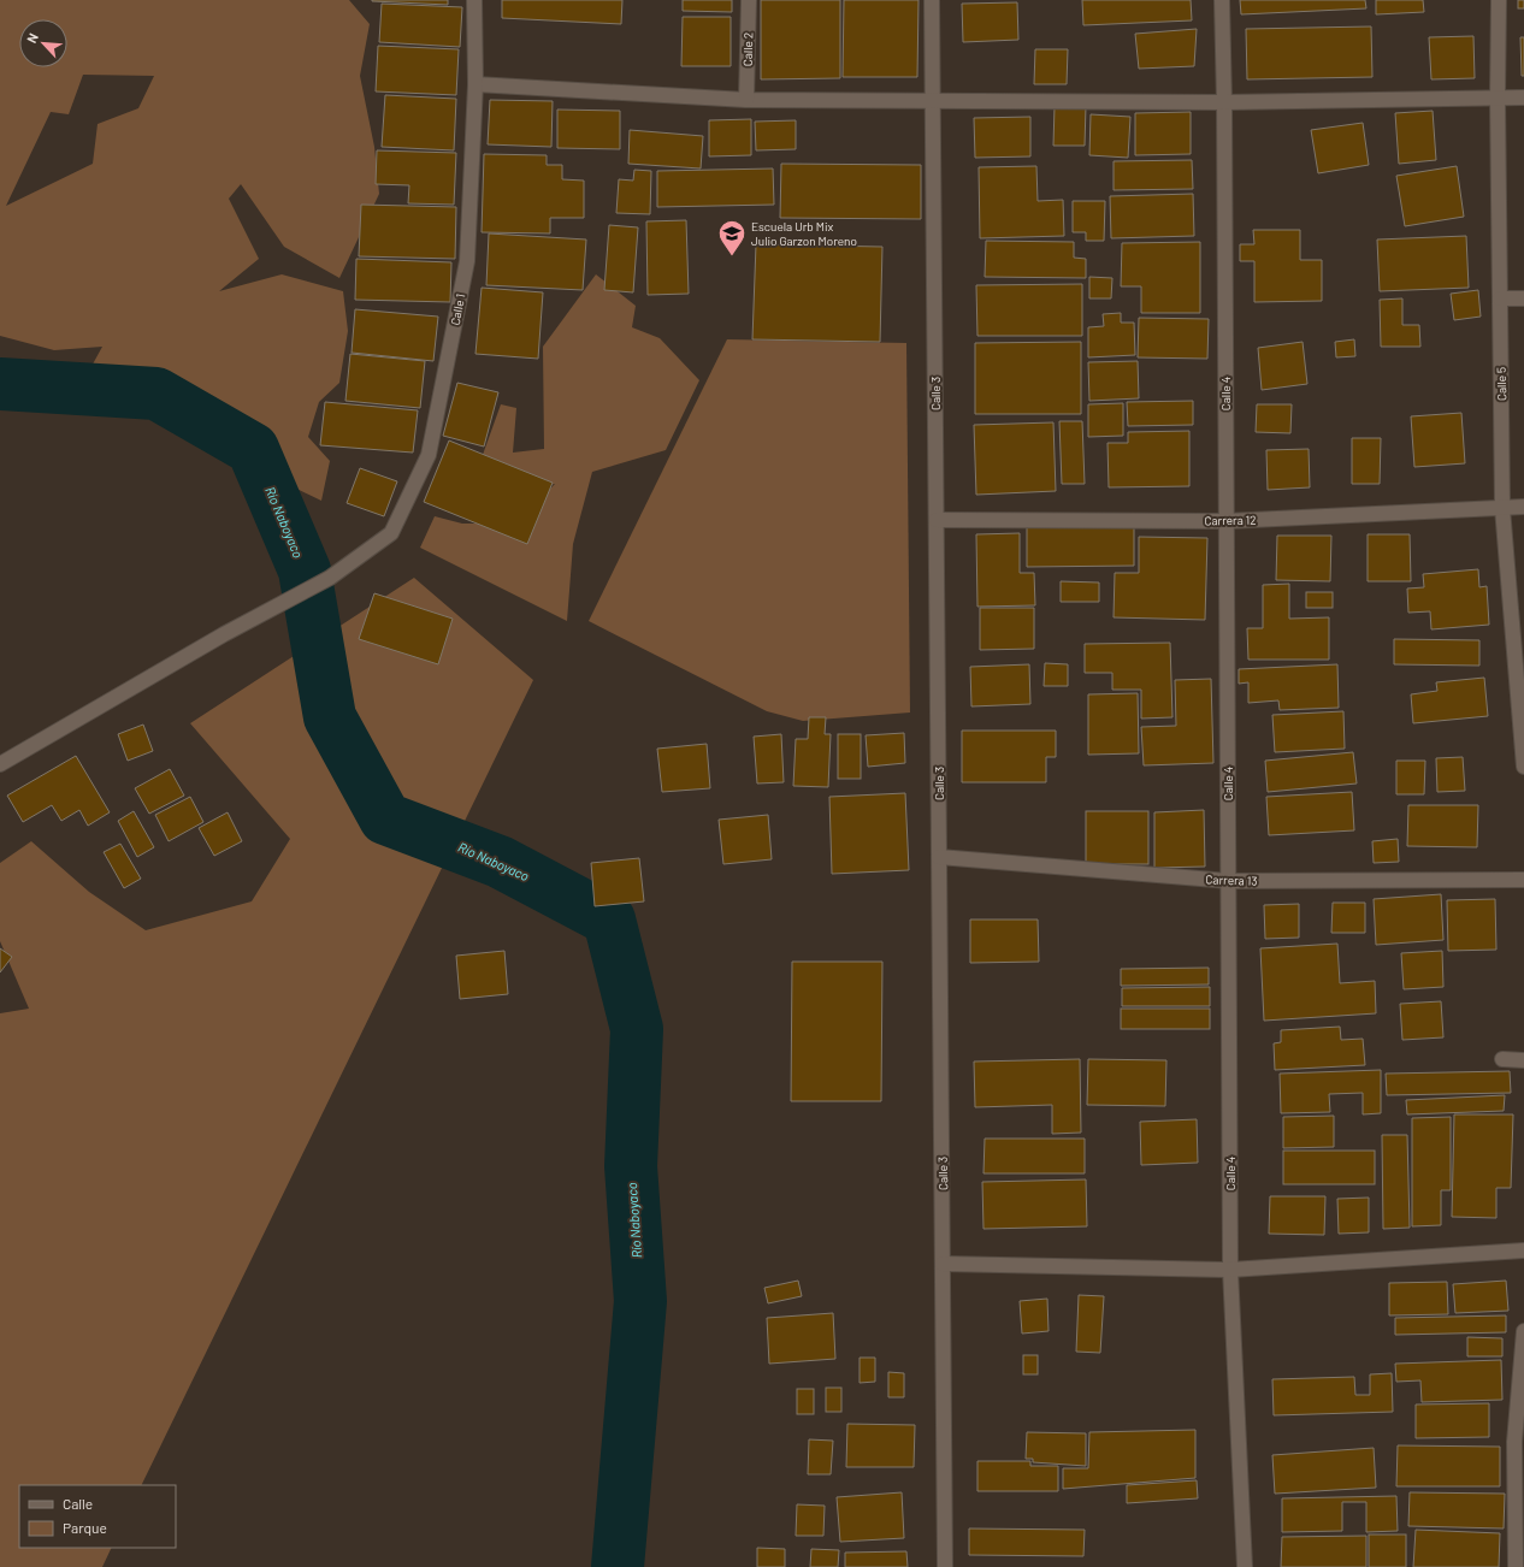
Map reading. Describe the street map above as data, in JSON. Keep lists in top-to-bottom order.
{
  "streets": {
    "street": [
      "Calle 2",
      "Calle 1",
      "Calle 5",
      "Calle 3",
      "Calle 4",
      "Carrera 12",
      "Carrera 13"
    ]
  },
  "crossings": [
    ["Calle 5", "Carrera 12"],
    ["Calle 3", "Carrera 12"],
    ["Calle 3", "Carrera 13"],
    ["Calle 4", "Carrera 12"],
    ["Calle 4", "Carrera 13"]
  ],
  "water": ["Río Naboyaco"],
  "places": {
    "school or university": ["Escuela Urb Mix Julio Garzon Moreno"]
  },
  "legend": ["Calle", "Parque"],
  "north": "top left"
}
